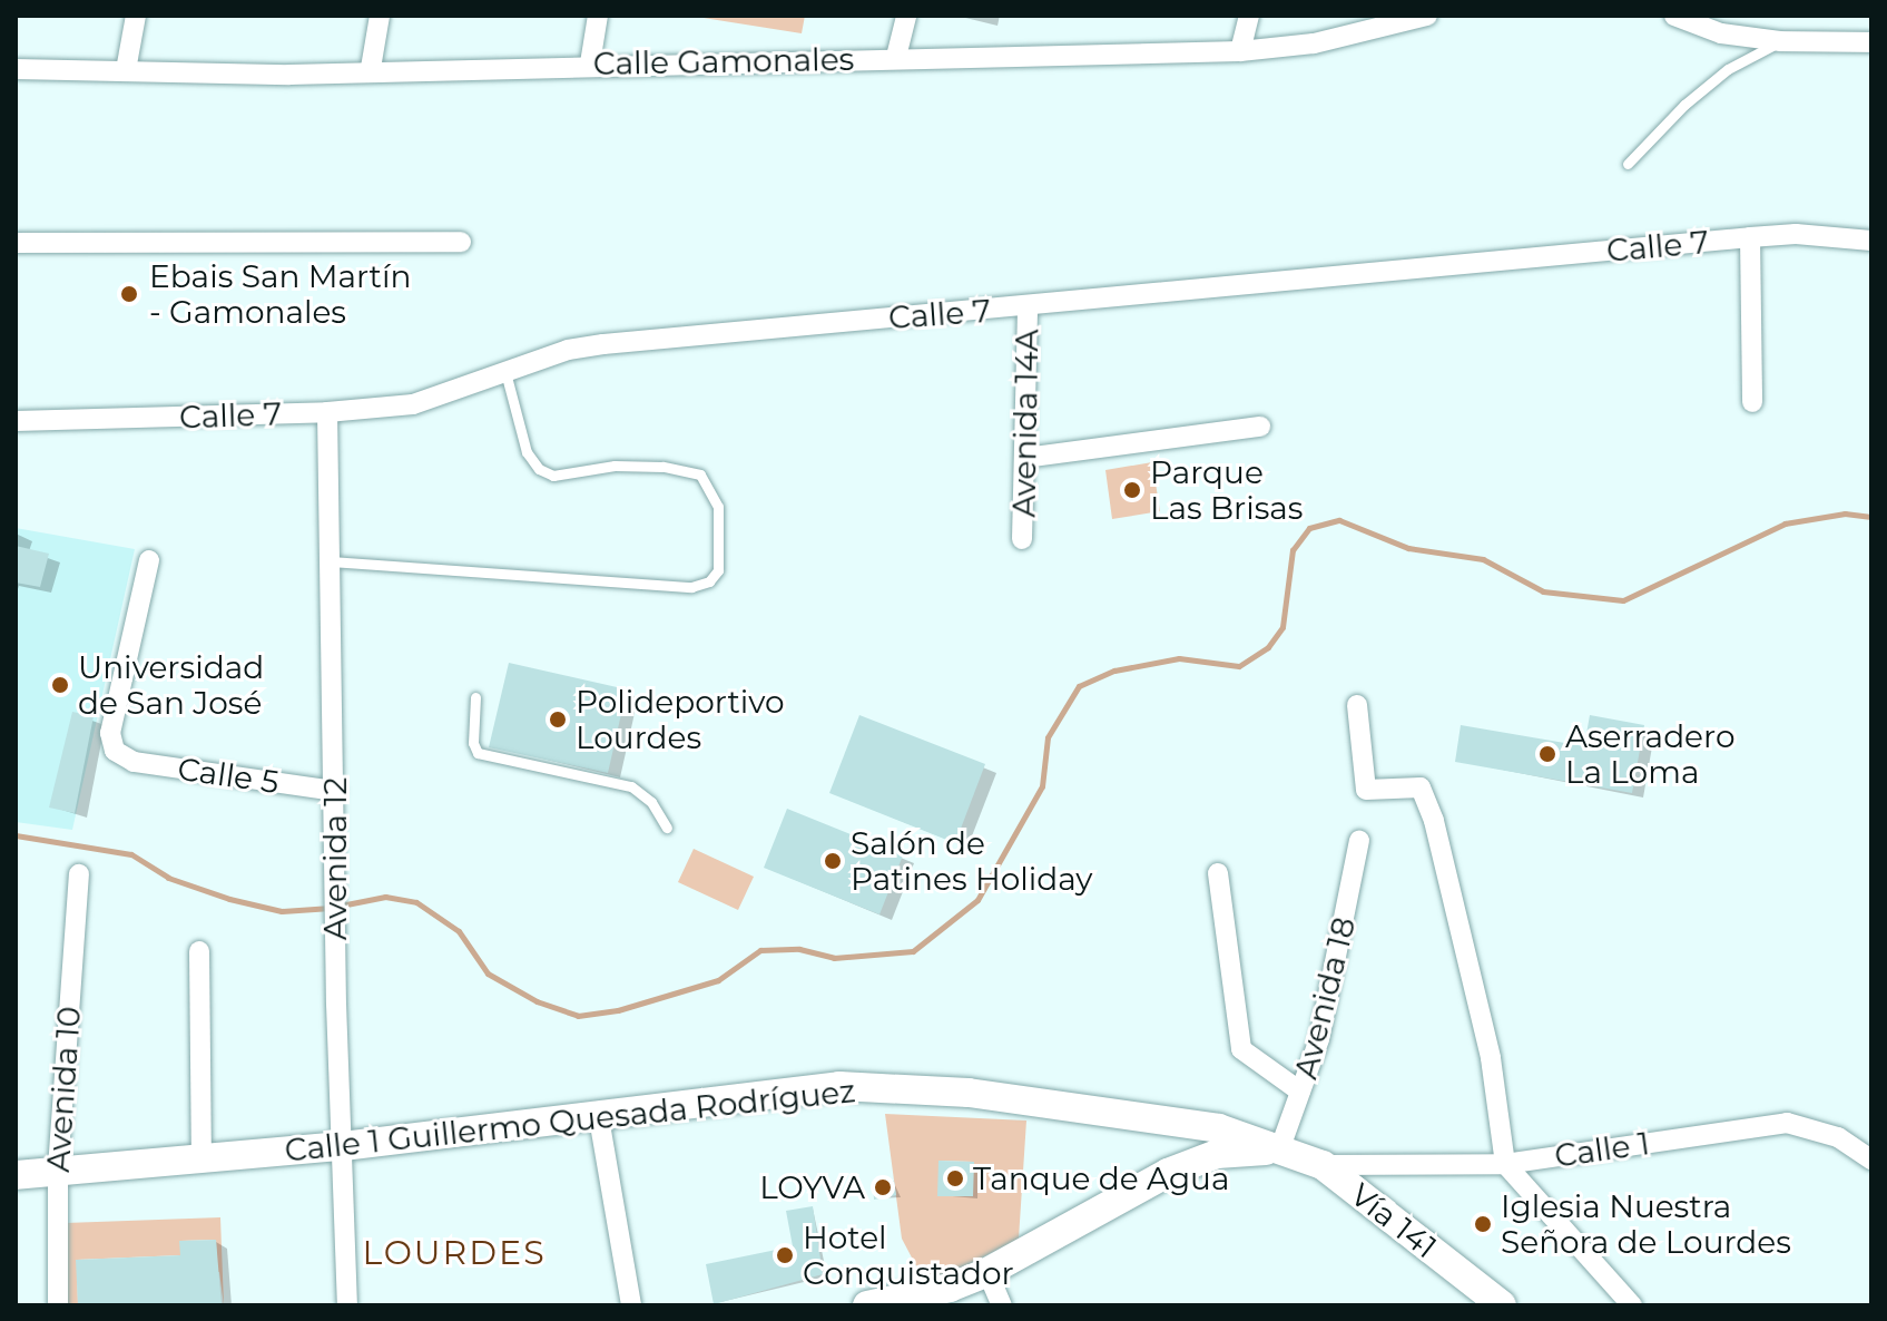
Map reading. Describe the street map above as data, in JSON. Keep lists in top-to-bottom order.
{
  "streets": {
    "main road": ["Calle 1 Guillermo Quesada Rodríguez", "Vía 141"],
    "street": [
      "Calle Gamonales",
      "Calle 7",
      "Avenida 14A",
      "Calle 5",
      "Avenida 12",
      "Avenida 18",
      "Avenida 10",
      "Calle 1"
    ]
  },
  "crossings": [
    ["Calle 7", "Avenida 14A"],
    ["Calle 7", "Avenida 12"],
    ["Calle 5", "Avenida 12"],
    ["Avenida 12", "Calle 1 Guillermo Quesada Rodríguez"],
    ["Avenida 18", "Calle 1 Guillermo Quesada Rodríguez"],
    ["Avenida 18", "Vía 141"],
    ["Avenida 10", "Calle 1 Guillermo Quesada Rodríguez"],
    ["Calle 1 Guillermo Quesada Rodríguez", "Vía 141"],
    ["Calle 1", "Vía 141"]
  ],
  "districts": ["LOURDES"],
  "places": [
    "Ebais San Martín - Gamonales",
    "Parque Las Brisas",
    "Universidad de San José",
    "Polideportivo Lourdes",
    "Aserradero La Loma",
    "Salón de Patines Holiday",
    "Tanque de Agua",
    "LOYVA",
    "Iglesia Nuestra Señora de Lourdes",
    "Hotel Conquistador"
  ]
}
